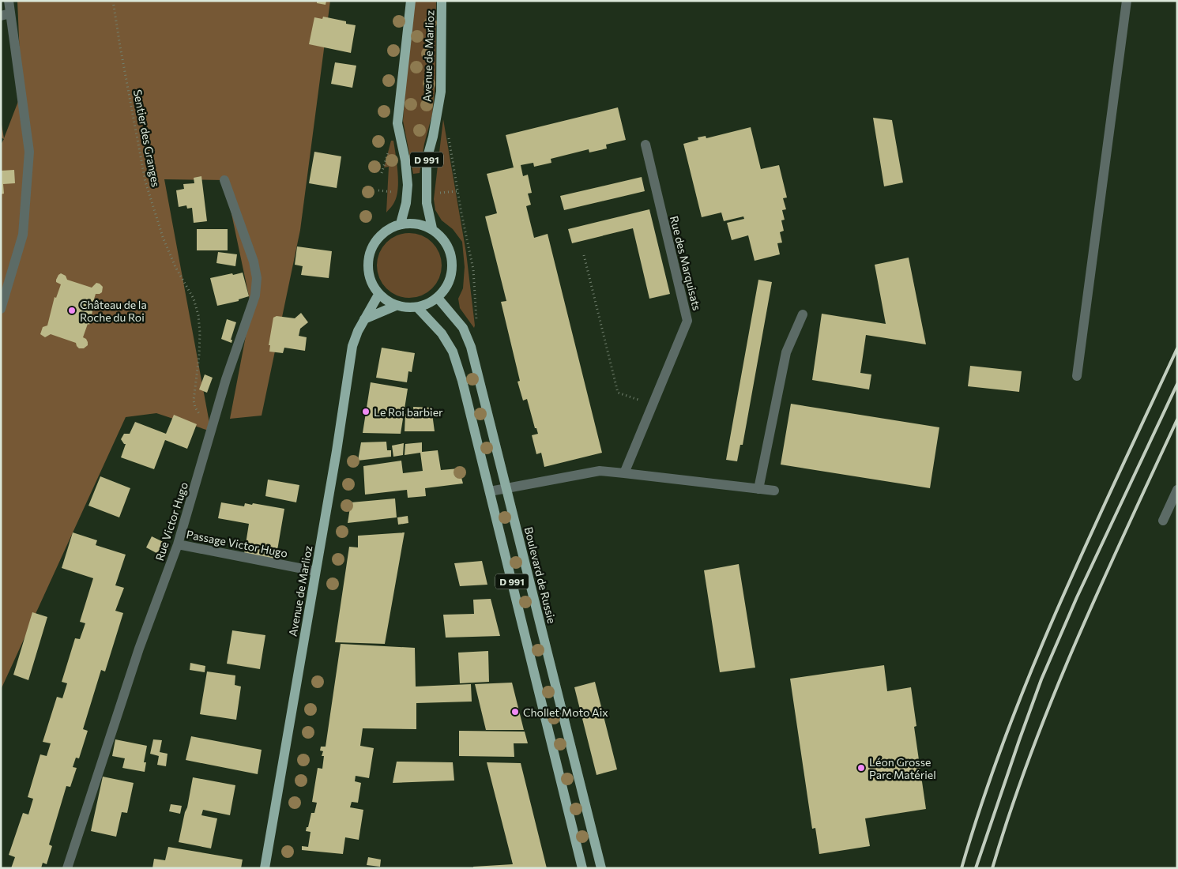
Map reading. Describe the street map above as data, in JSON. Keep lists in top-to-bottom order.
{
  "streets": {
    "main road": ["Avenue de Marlioz", "D 991", "Boulevard de Russie"],
    "street": ["Rue des Marquisats", "Rue Victor Hugo", "Passage Victor Hugo"],
    "path": ["Sentier des Granges"]
  },
  "crossings": [
    ["Avenue de Marlioz", "D 991"],
    ["Avenue de Marlioz", "Passage Victor Hugo"],
    ["Avenue de Marlioz", "Boulevard de Russie"],
    ["Sentier des Granges", "Rue Victor Hugo"],
    ["D 991", "Boulevard de Russie"],
    ["Rue Victor Hugo", "Passage Victor Hugo"]
  ],
  "places": [
    "Château de la Roche du Roi",
    "Le Roi barbier",
    "Chollet Moto Aix",
    "Léon Grosse Parc Matériel"
  ]
}
